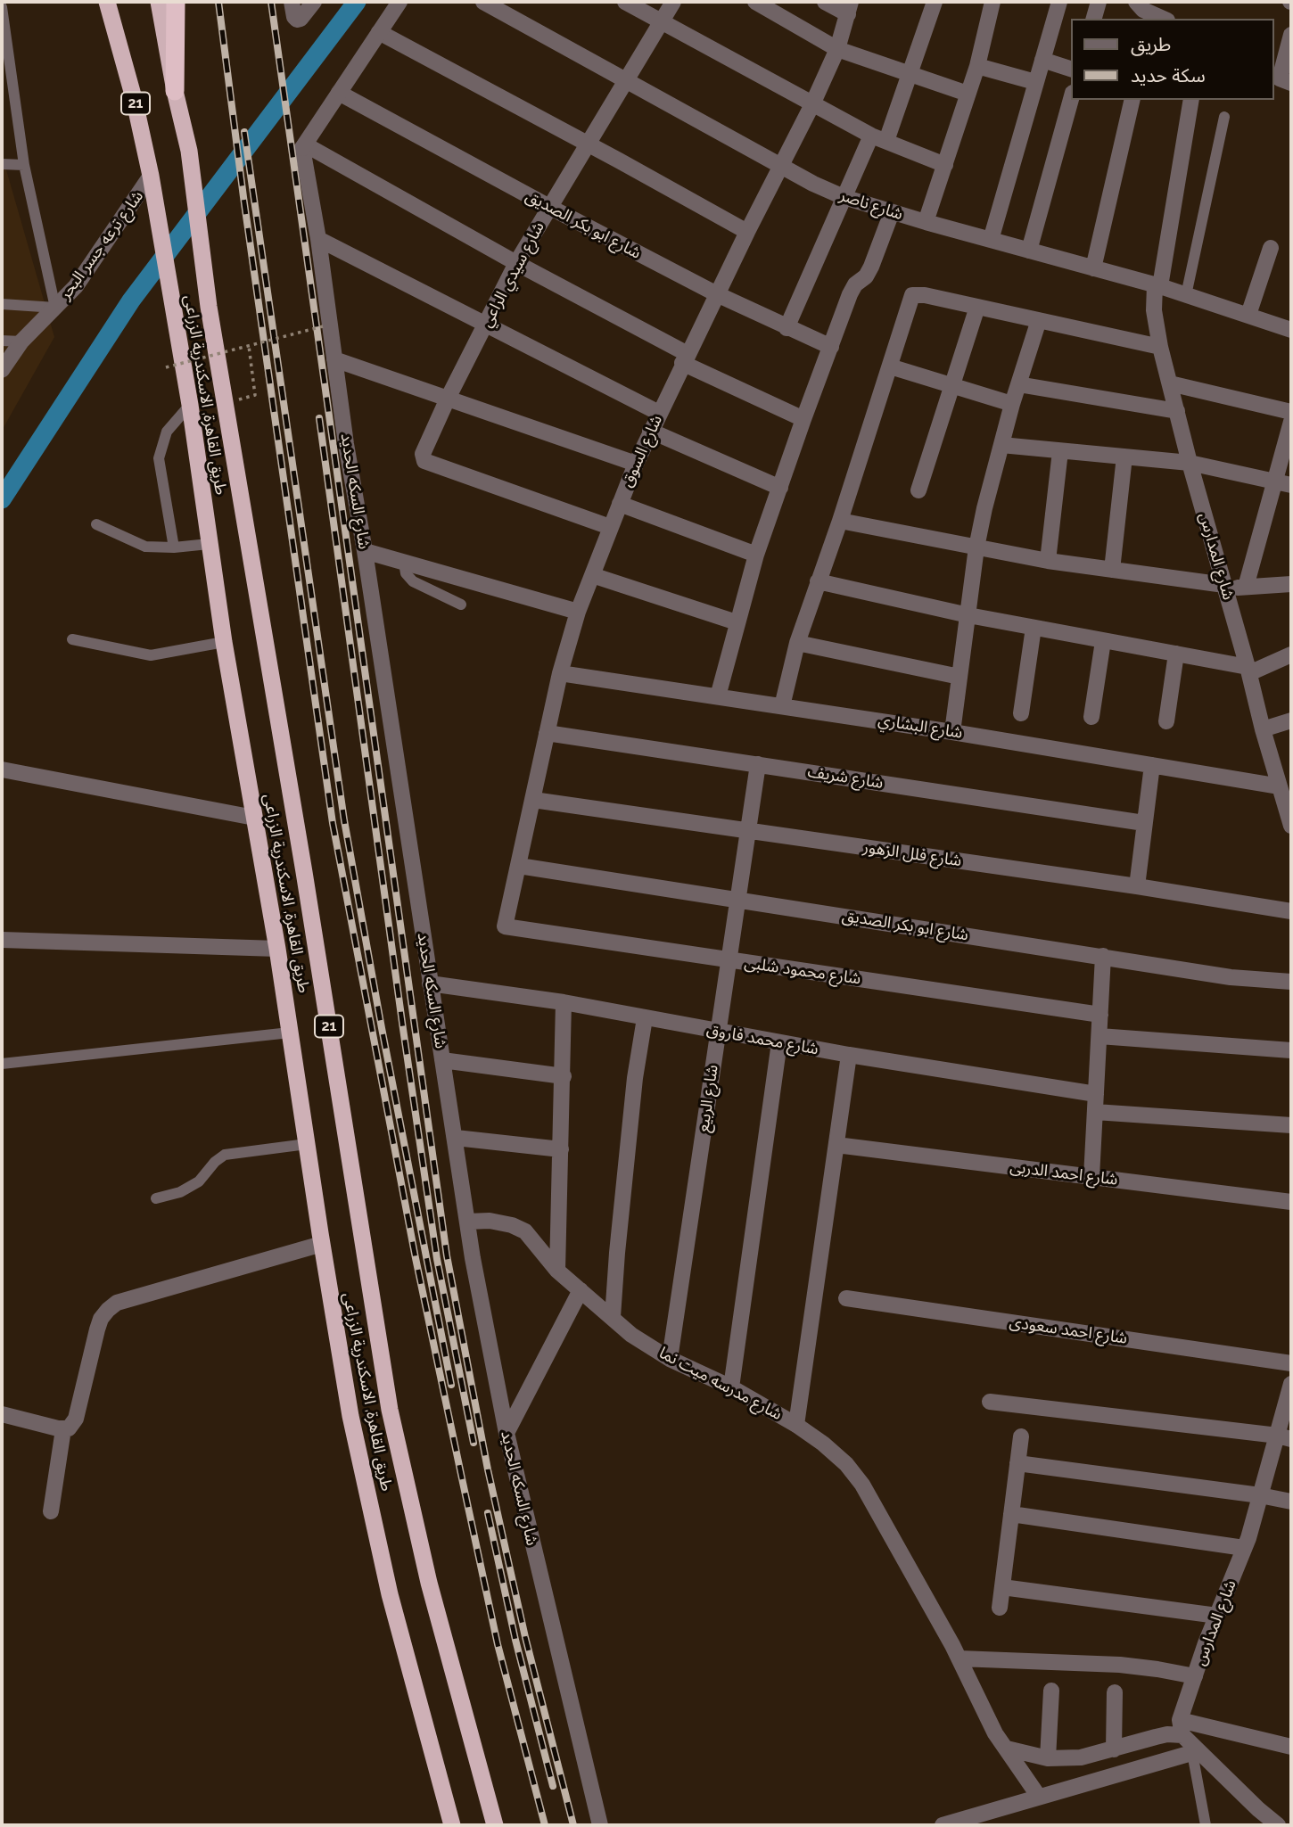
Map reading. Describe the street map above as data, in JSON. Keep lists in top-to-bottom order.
{
  "streets": {
    "highway": ["21", "طريق القاهرة, الاسكندرية الزراعى"],
    "street": [
      "شارع ناصر",
      "شارع ابو بكر الصديق",
      "شارع ترعه جسر البحر",
      "شارع سيدي الراعي",
      "شارع السوق",
      "شارع السكه الحديد",
      "شارع المدارس",
      "شارع البشاري",
      "شارع شريف",
      "شارع فلل الزهور",
      "شارع محمود شلبى",
      "شارع محمد فاروق",
      "شارع الربيع",
      "شارع احمد الدربى",
      "شارع احمد سعودى",
      "شارع مدرسه ميت نما"
    ]
  },
  "crossings": [
    ["شارع ناصر", "شارع سيدي الراعي"],
    ["شارع ناصر", "شارع السوق"],
    ["شارع ناصر", "شارع المدارس"],
    ["شارع ابو بكر الصديق", "شارع سيدي الراعي"],
    ["شارع ابو بكر الصديق", "شارع السوق"],
    ["شارع ابو بكر الصديق", "شارع الربيع"],
    ["شارع ترعه جسر البحر", "طريق القاهرة, الاسكندرية الزراعى"],
    ["شارع سيدي الراعي", "شارع السوق"],
    ["شارع السوق", "شارع البشاري"],
    ["شارع السوق", "شارع شريف"],
    ["شارع السوق", "شارع فلل الزهور"],
    ["شارع السوق", "شارع محمود شلبى"],
    ["شارع السكه الحديد", "شارع محمد فاروق"],
    ["شارع السكه الحديد", "شارع مدرسه ميت نما"],
    ["شارع المدارس", "شارع البشاري"],
    ["شارع شريف", "شارع الربيع"],
    ["شارع فلل الزهور", "شارع الربيع"],
    ["شارع محمود شلبى", "شارع الربيع"],
    ["شارع محمد فاروق", "شارع الربيع"],
    ["شارع الربيع", "شارع مدرسه ميت نما"]
  ],
  "legend": ["طريق", "سكة حديد"]
}
